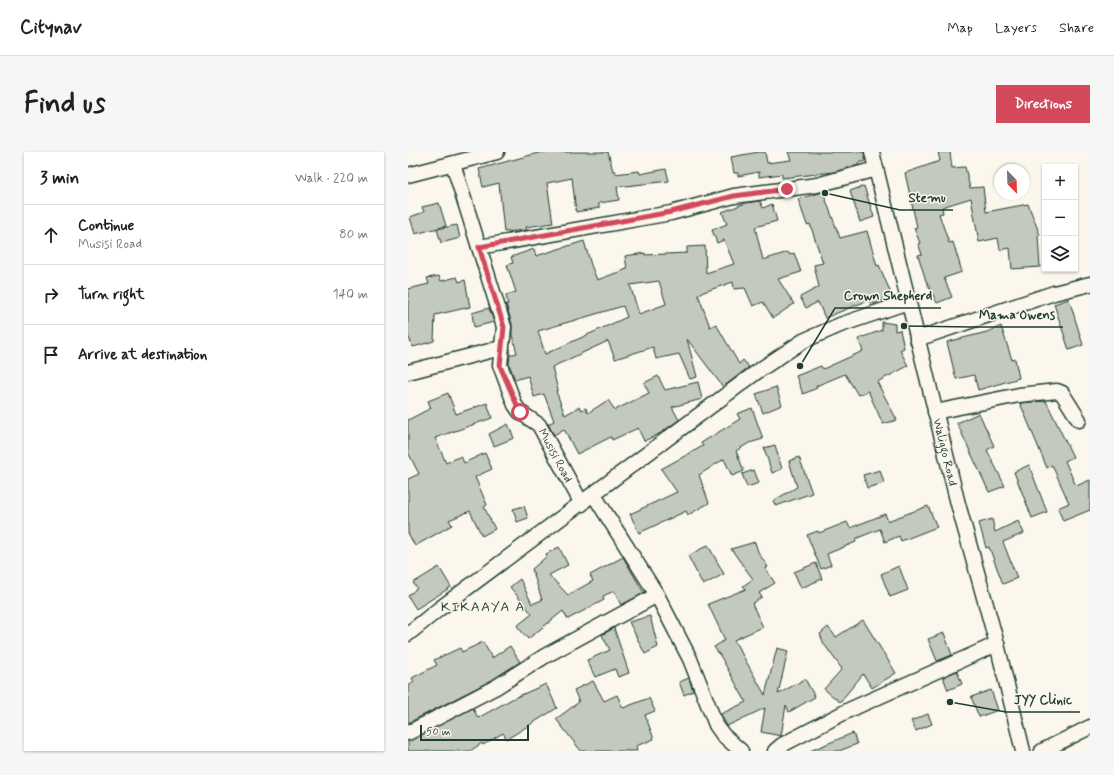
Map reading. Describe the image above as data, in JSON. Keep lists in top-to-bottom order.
{
  "streets": {
    "street": ["Waliggo Road", "Musisi Road"]
  },
  "districts": ["KIKAAYA A"],
  "places": [
    "Stemu",
    "Mama Owens",
    "Crown Shepherd",
    "JYY Clinic"
  ],
  "scale_bar": "50 m",
  "north": "bottom right",
  "page": {
    "header": "Citynav",
    "nav": ["Map", "Layers", "Share"],
    "buttons": "Directions",
    "title": "Find us",
    "heading": ["3 min", "Walk · 220 m"],
    "map_buttons": ["+", "−"],
    "list": [
      ["Continue", "Musisi Road", "80 m"],
      ["Turn right", "140 m"],
      "Arrive at destination"
    ],
    "scale": "50 m"
  }
}
